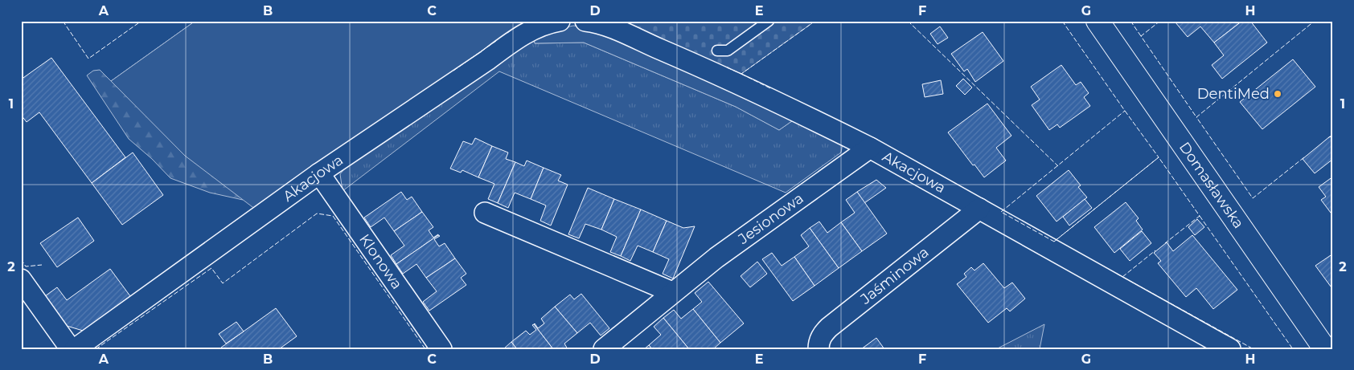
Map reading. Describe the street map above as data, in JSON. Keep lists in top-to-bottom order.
{
  "streets": {
    "street": [
      "Akacjowa",
      "Domasławska",
      "Jesionowa",
      "Klonowa",
      "Jaśminowa"
    ]
  },
  "crossings": [
    ["Akacjowa", "Jesionowa"],
    ["Akacjowa", "Klonowa"],
    ["Akacjowa", "Jaśminowa"]
  ],
  "places": ["DentiMed"],
  "grid": {
    "columns": [
      "A",
      "B",
      "C",
      "D",
      "E",
      "F",
      "G",
      "H"
    ],
    "rows": ["1", "2"]
  }
}
